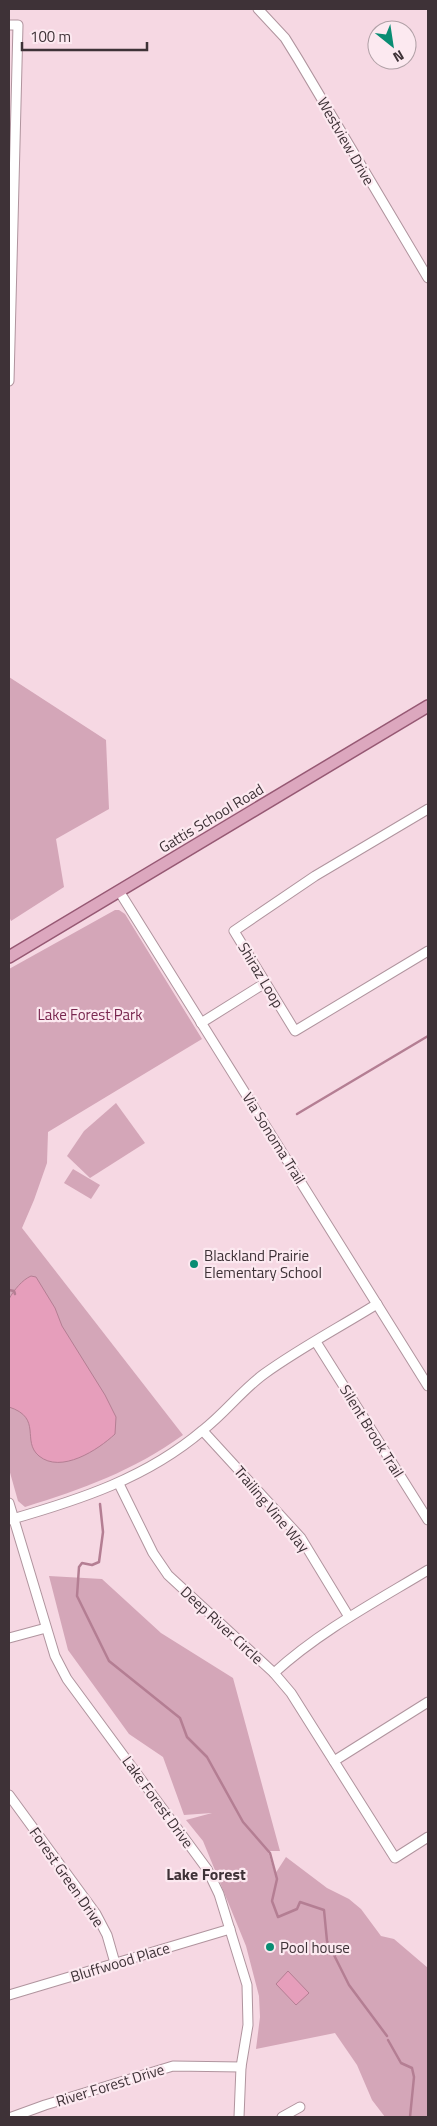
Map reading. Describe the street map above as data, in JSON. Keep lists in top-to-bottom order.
{
  "streets": {
    "main road": ["Gattis School Road"],
    "street": [
      "Westview Drive",
      "Shiraz Loop",
      "Via Sonoma Trail",
      "Silent Brook Trail",
      "Trailing Vine Way",
      "Deep River Circle",
      "Lake Forest Drive",
      "Forest Green Drive",
      "Bluffwood Place",
      "River Forest Drive"
    ]
  },
  "crossings": [
    ["Gattis School Road", "Via Sonoma Trail"],
    ["Lake Forest Drive", "Bluffwood Place"],
    ["Lake Forest Drive", "River Forest Drive"],
    ["Forest Green Drive", "Bluffwood Place"]
  ],
  "districts": ["Lake Forest"],
  "parks": ["Lake Forest Park"],
  "places": ["Blackland Prairie Elementary School", "Pool house"],
  "scale_bar": "100 m",
  "north": "bottom right"
}
